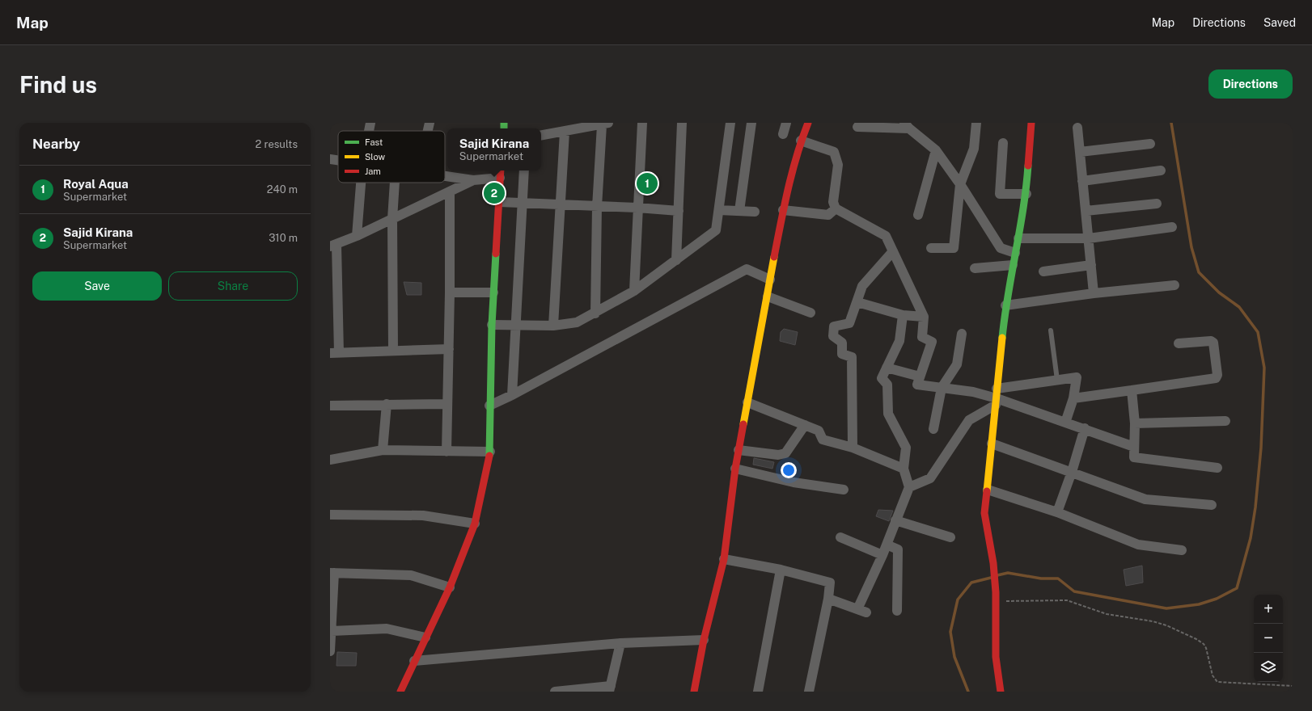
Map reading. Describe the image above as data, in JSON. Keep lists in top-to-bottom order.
{
  "legend": ["Fast", "Slow", "Jam"],
  "page": {
    "header": "Map",
    "nav": ["Map", "Directions", "Saved"],
    "buttons": [
      "Directions",
      ["Save", "Share"]
    ],
    "title": "Find us",
    "heading": ["Nearby", "2 results"],
    "popup": ["Sajid Kirana", "Supermarket"],
    "list": [
      {
        "mark": "1",
        "name": "Royal Aqua",
        "note": "Supermarket",
        "value": "240 m"
      },
      {
        "mark": "2",
        "name": "Sajid Kirana",
        "note": "Supermarket",
        "value": "310 m"
      }
    ],
    "pins": ["1", "2"],
    "map_buttons": ["+", "−"]
  }
}
